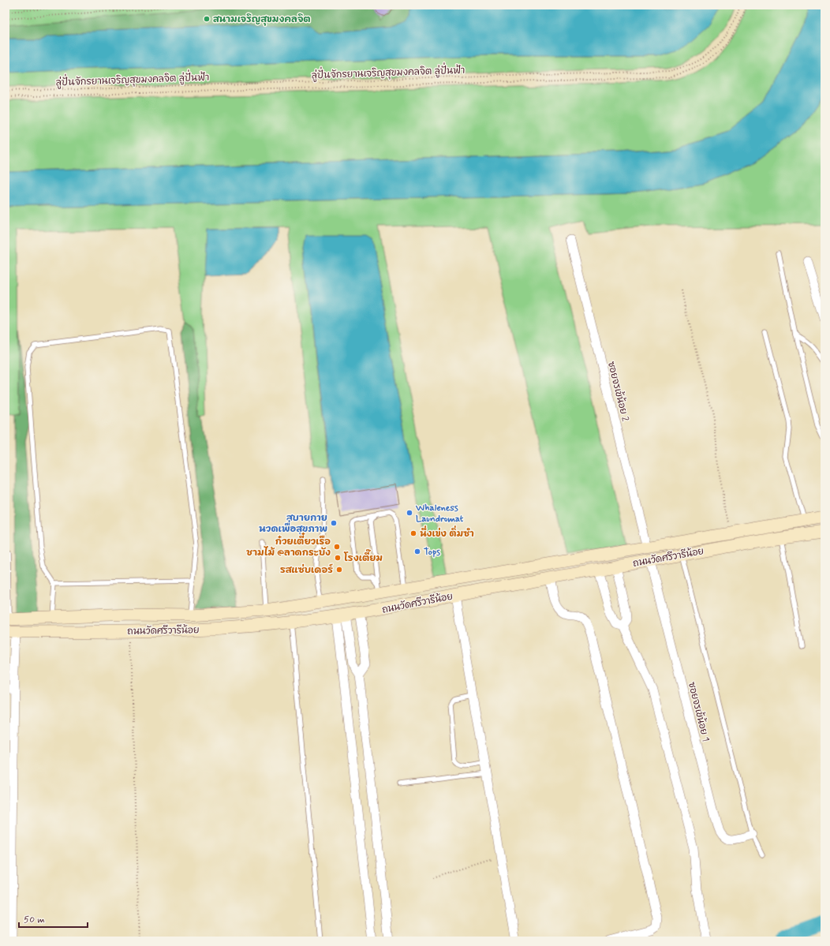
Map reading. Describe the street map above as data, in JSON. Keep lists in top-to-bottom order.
{
  "streets": {
    "main road": ["ถนนวัดศรีวารีน้อย"],
    "street": ["ซอยจรเข้น้อย 2", "ซอยจรเข้น้อย 1"],
    "path": ["ลู่ปั่นจักรยานเจริญสุขมงคลจิต ลู่ปั่นฟ้า"]
  },
  "crossings": [
    ["ซอยจรเข้น้อย 2", "ถนนวัดศรีวารีน้อย"],
    ["ถนนวัดศรีวารีน้อย", "ซอยจรเข้น้อย 1"]
  ],
  "places": [
    "สนามเจริญสุขมงคลจิต",
    "Whaleness Laundromat",
    "สบายกาย นวดเพื่อสุขภาพ",
    "นึ่งเข่ง ติ่มซำ",
    "ก๋วยเตี๋ยวเรือ ชามไม้ @ลาดกระบัง",
    "Tops",
    "โรงเตี๊ยม",
    "รสแซ่บเดอร์"
  ],
  "scale_bar": "50 m"
}
